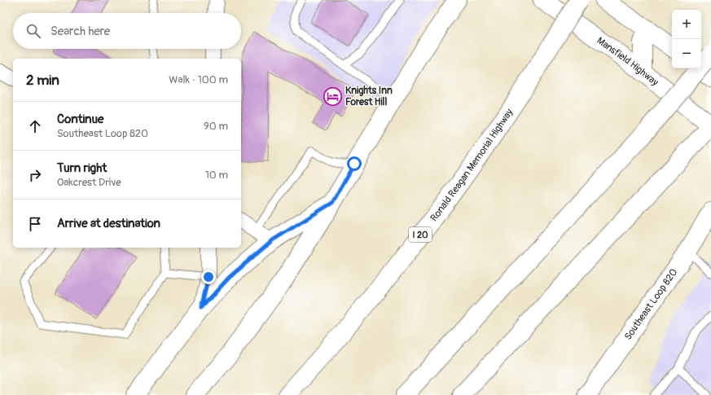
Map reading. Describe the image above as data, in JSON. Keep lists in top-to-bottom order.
{
  "streets": {
    "main road": [
      "Mansfield Highway",
      "Ronald Reagan Memorial Highway",
      "I 20",
      "Southeast Loop 820"
    ]
  },
  "places": {
    "hotel": ["Knights Inn Forest Hill"]
  },
  "page": {
    "map_buttons": ["+", "−"],
    "search": "Search here",
    "heading": ["2 min", "Walk · 100 m"],
    "list": [
      ["Continue", "Southeast Loop 820", "90 m"],
      ["Turn right", "Oakcrest Drive", "10 m"],
      "Arrive at destination"
    ]
  }
}
